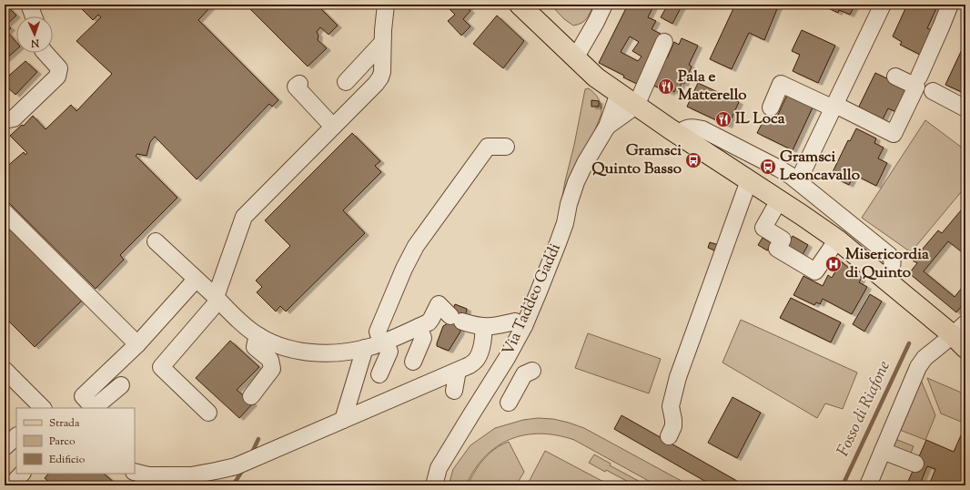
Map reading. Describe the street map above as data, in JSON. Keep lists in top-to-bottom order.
{
  "streets": {
    "street": ["Via Taddeo Gaddi"]
  },
  "water": ["Fosso di Riafone"],
  "places": {
    "restaurant": ["Pala e Matterello", "IL Loca"],
    "bus stop": ["Gramsci Quinto Basso", "Gramsci Leoncavallo"],
    "hospital": ["Misericordia di Quinto"]
  },
  "legend": ["Strada", "Parco", "Edificio"],
  "north": "bottom"
}
